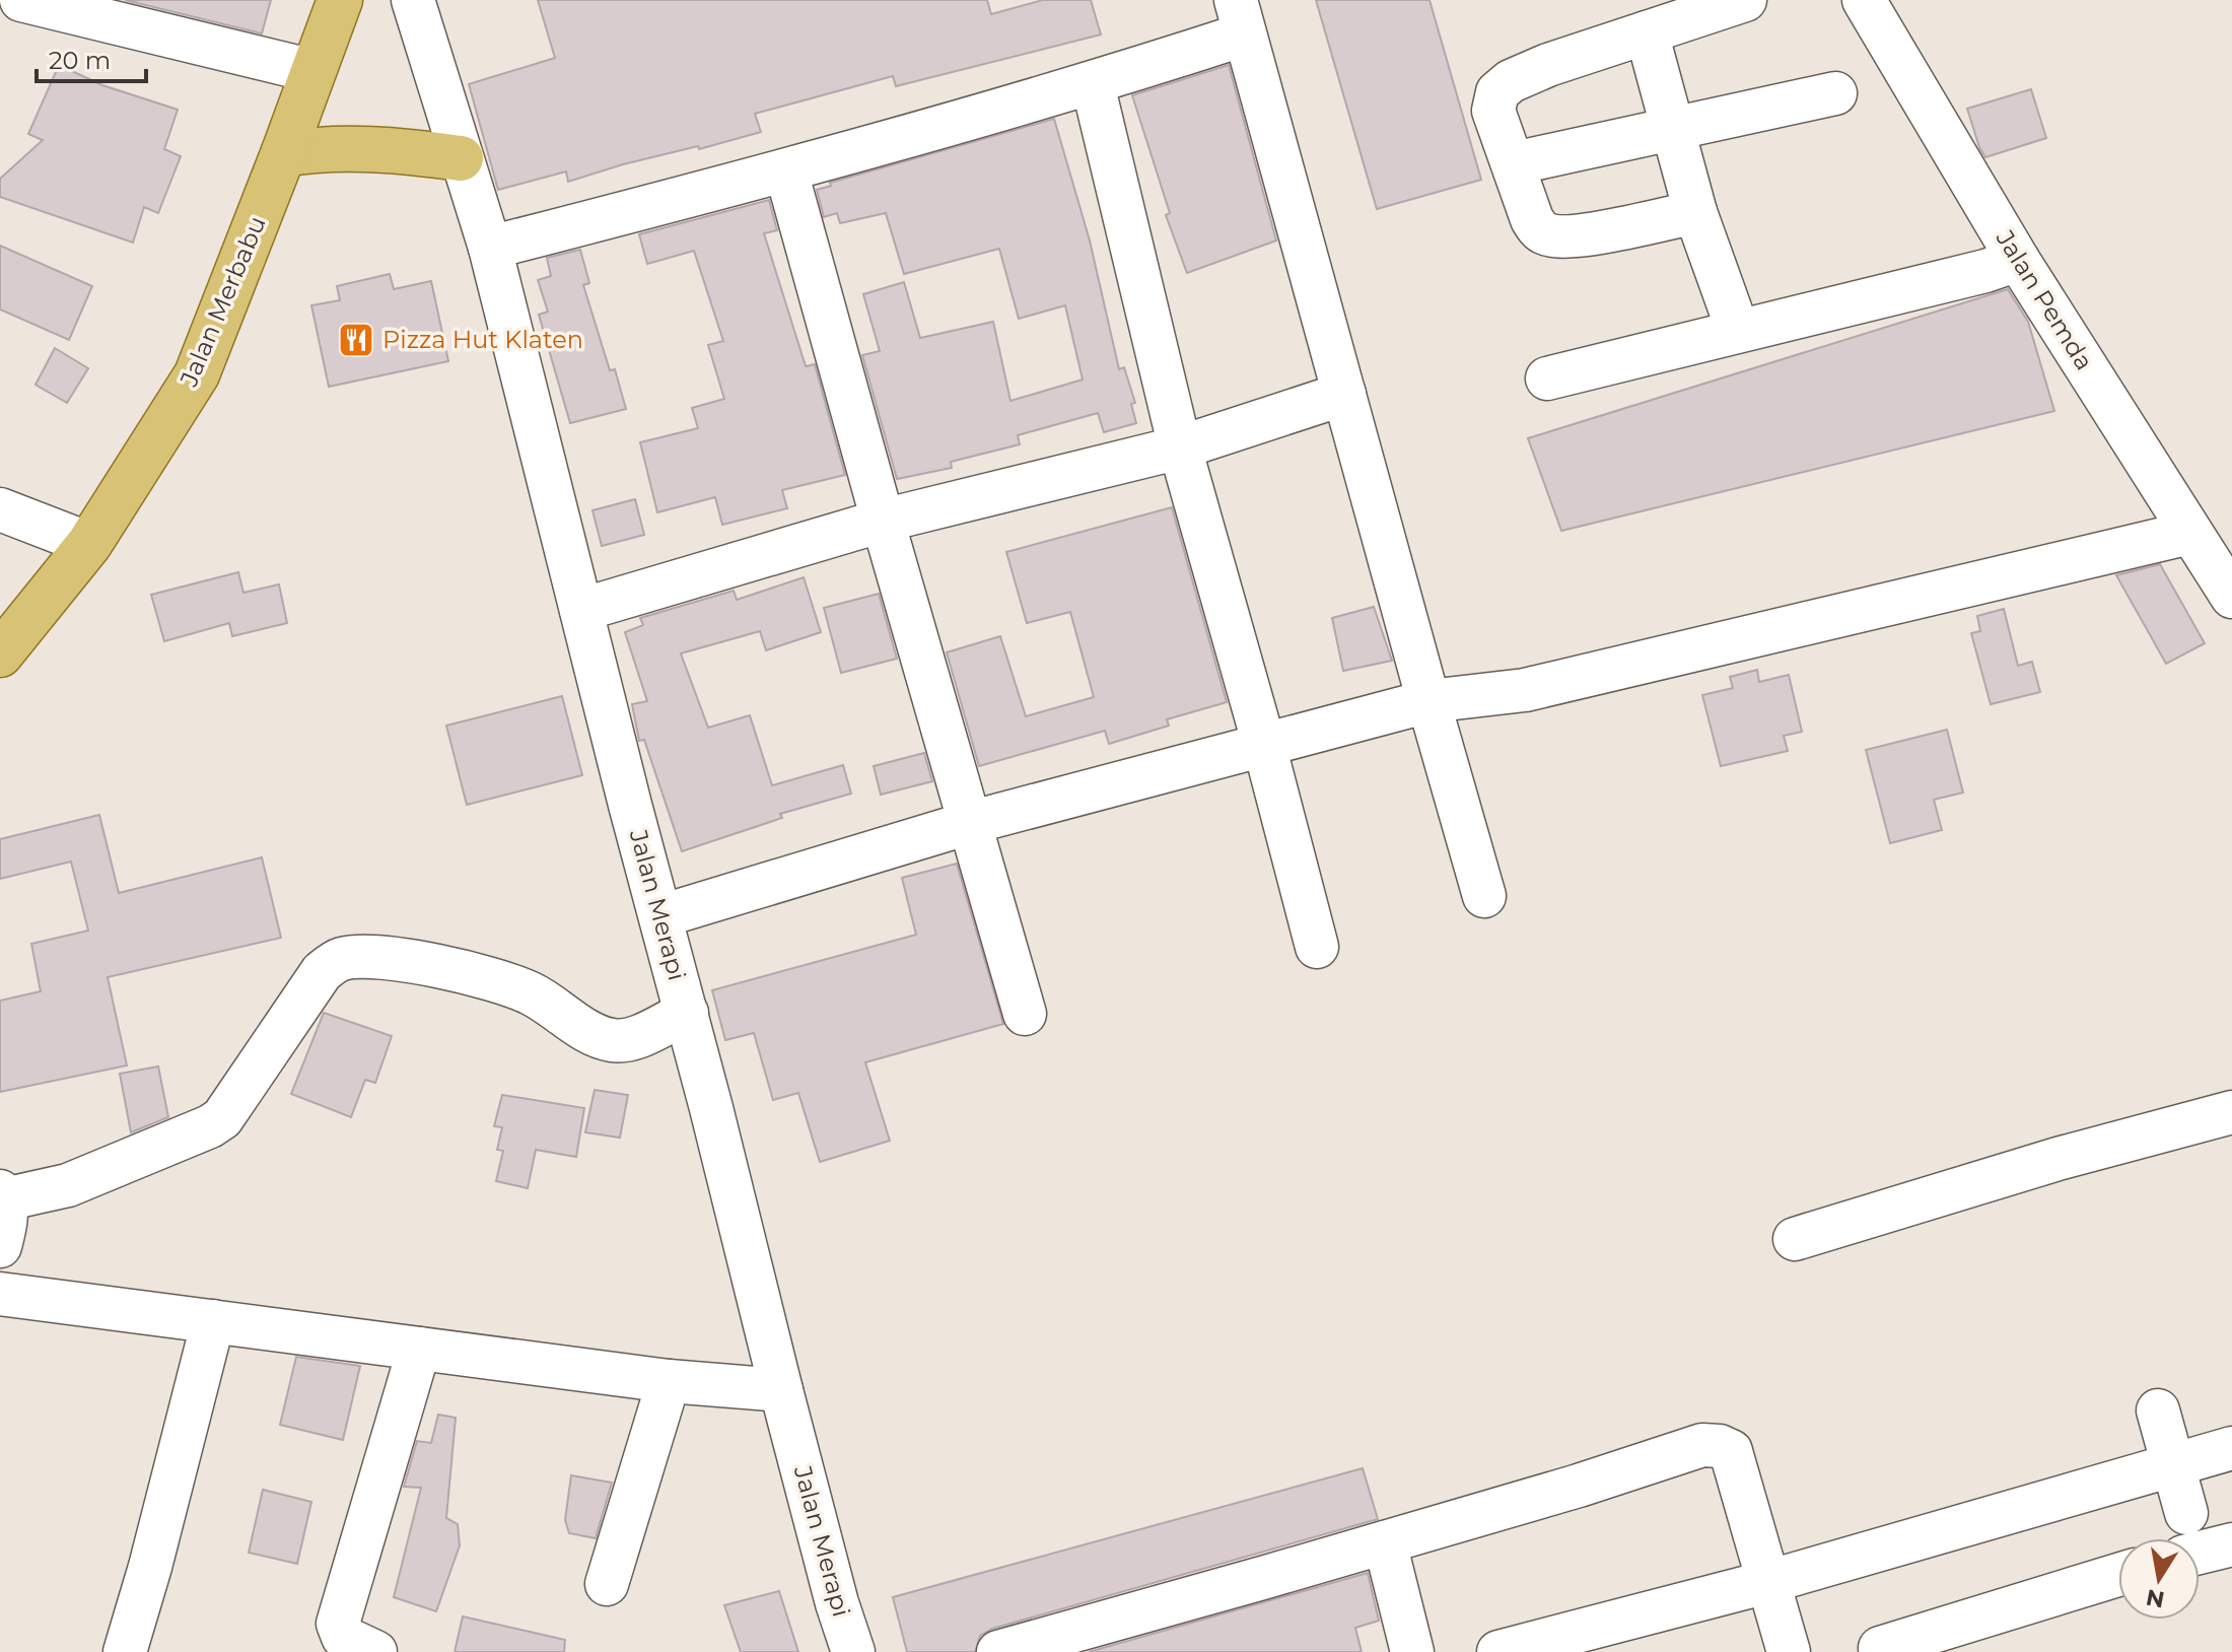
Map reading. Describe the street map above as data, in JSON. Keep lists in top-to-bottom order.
{
  "streets": {
    "main road": ["Jalan Merbabu"],
    "street": ["Jalan Pemda", "Jalan Merapi"]
  },
  "places": {
    "restaurant": ["Pizza Hut Klaten"]
  },
  "scale_bar": "20 m",
  "north": "bottom"
}
